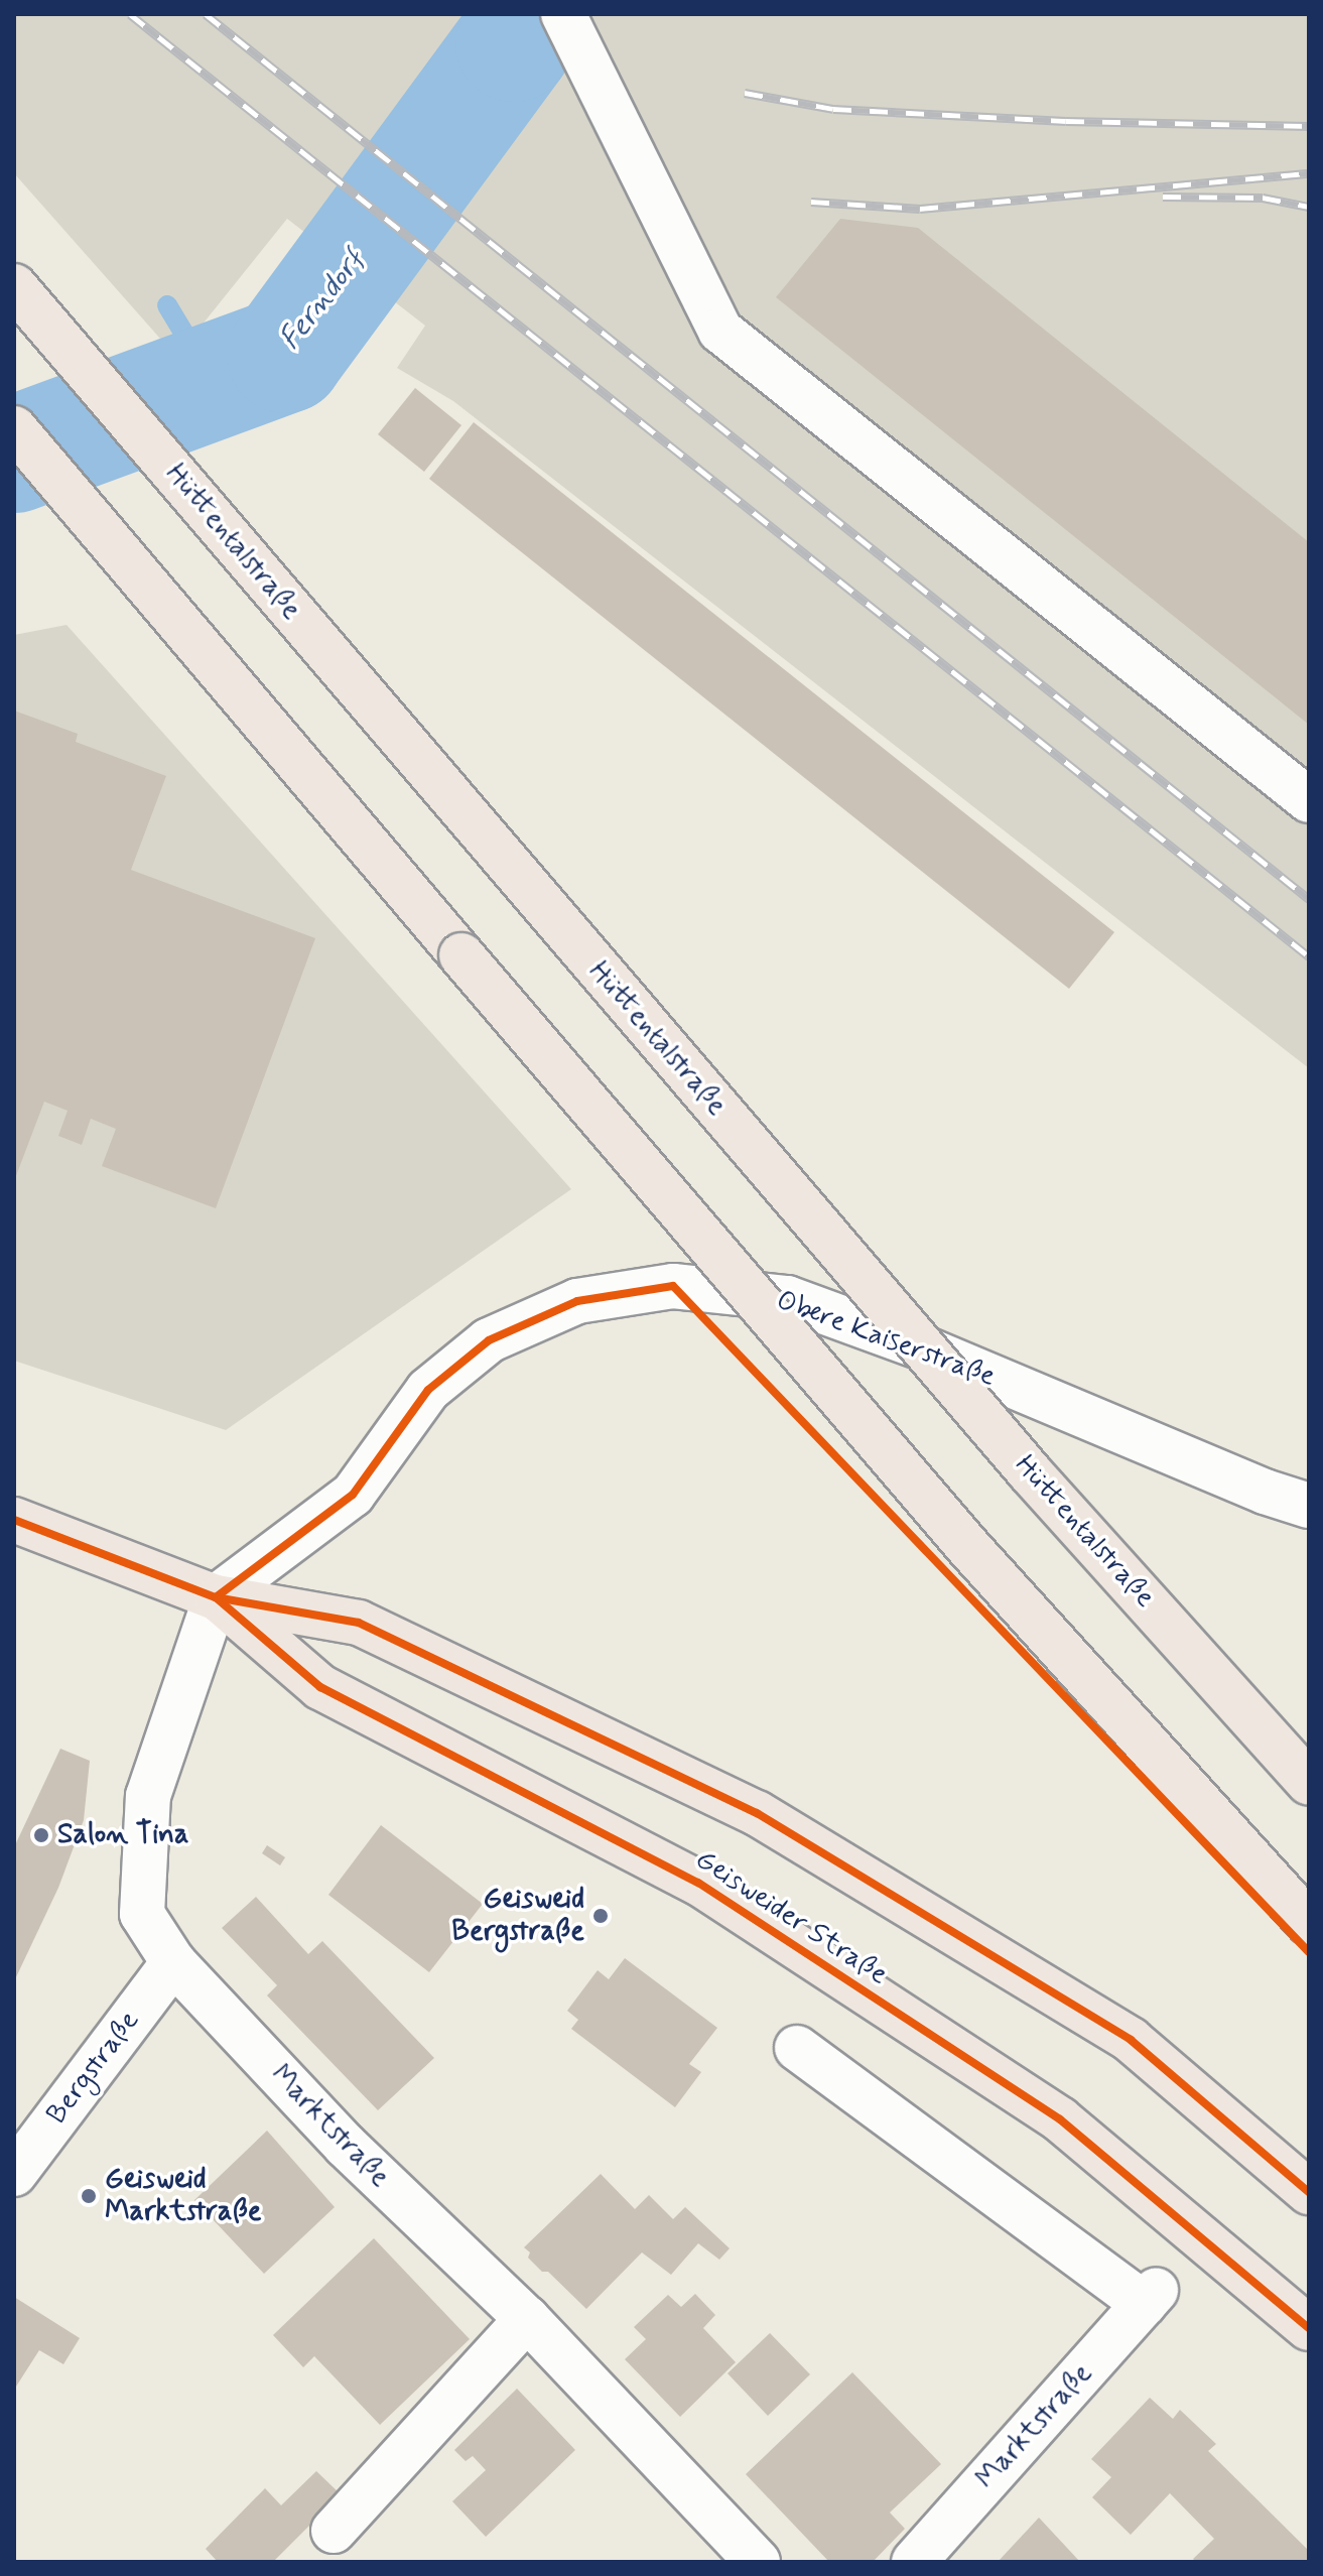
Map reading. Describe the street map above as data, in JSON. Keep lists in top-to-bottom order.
{
  "streets": {
    "main road": ["Hüttentalstraße", "Geisweider Straße"],
    "street": ["Obere Kaiserstraße", "Bergstraße", "Marktstraße"]
  },
  "crossings": [
    ["Obere Kaiserstraße", "Geisweider Straße"],
    ["Obere Kaiserstraße", "Marktstraße"],
    ["Geisweider Straße", "Marktstraße"],
    ["Bergstraße", "Marktstraße"]
  ],
  "water": ["Ferndorf"],
  "places": ["Salon Tina", "Geisweid Bergstraße", "Geisweid Marktstraße"]
}
